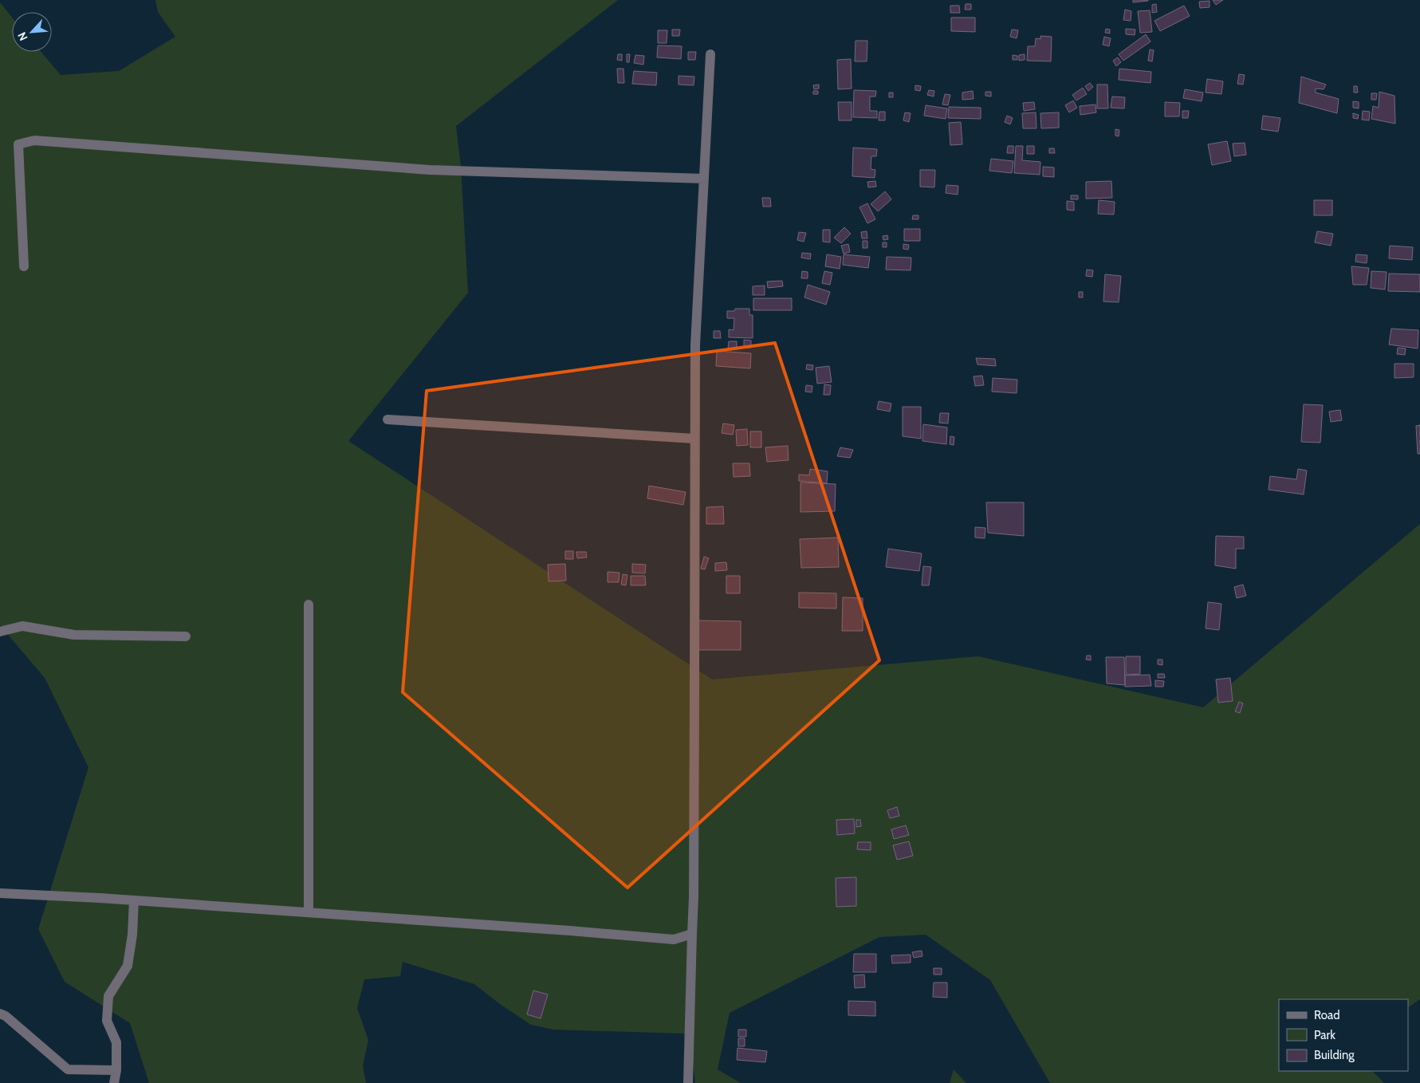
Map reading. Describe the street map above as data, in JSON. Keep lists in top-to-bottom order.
{
  "legend": ["Road", "Park", "Building"],
  "north": "bottom left"
}
